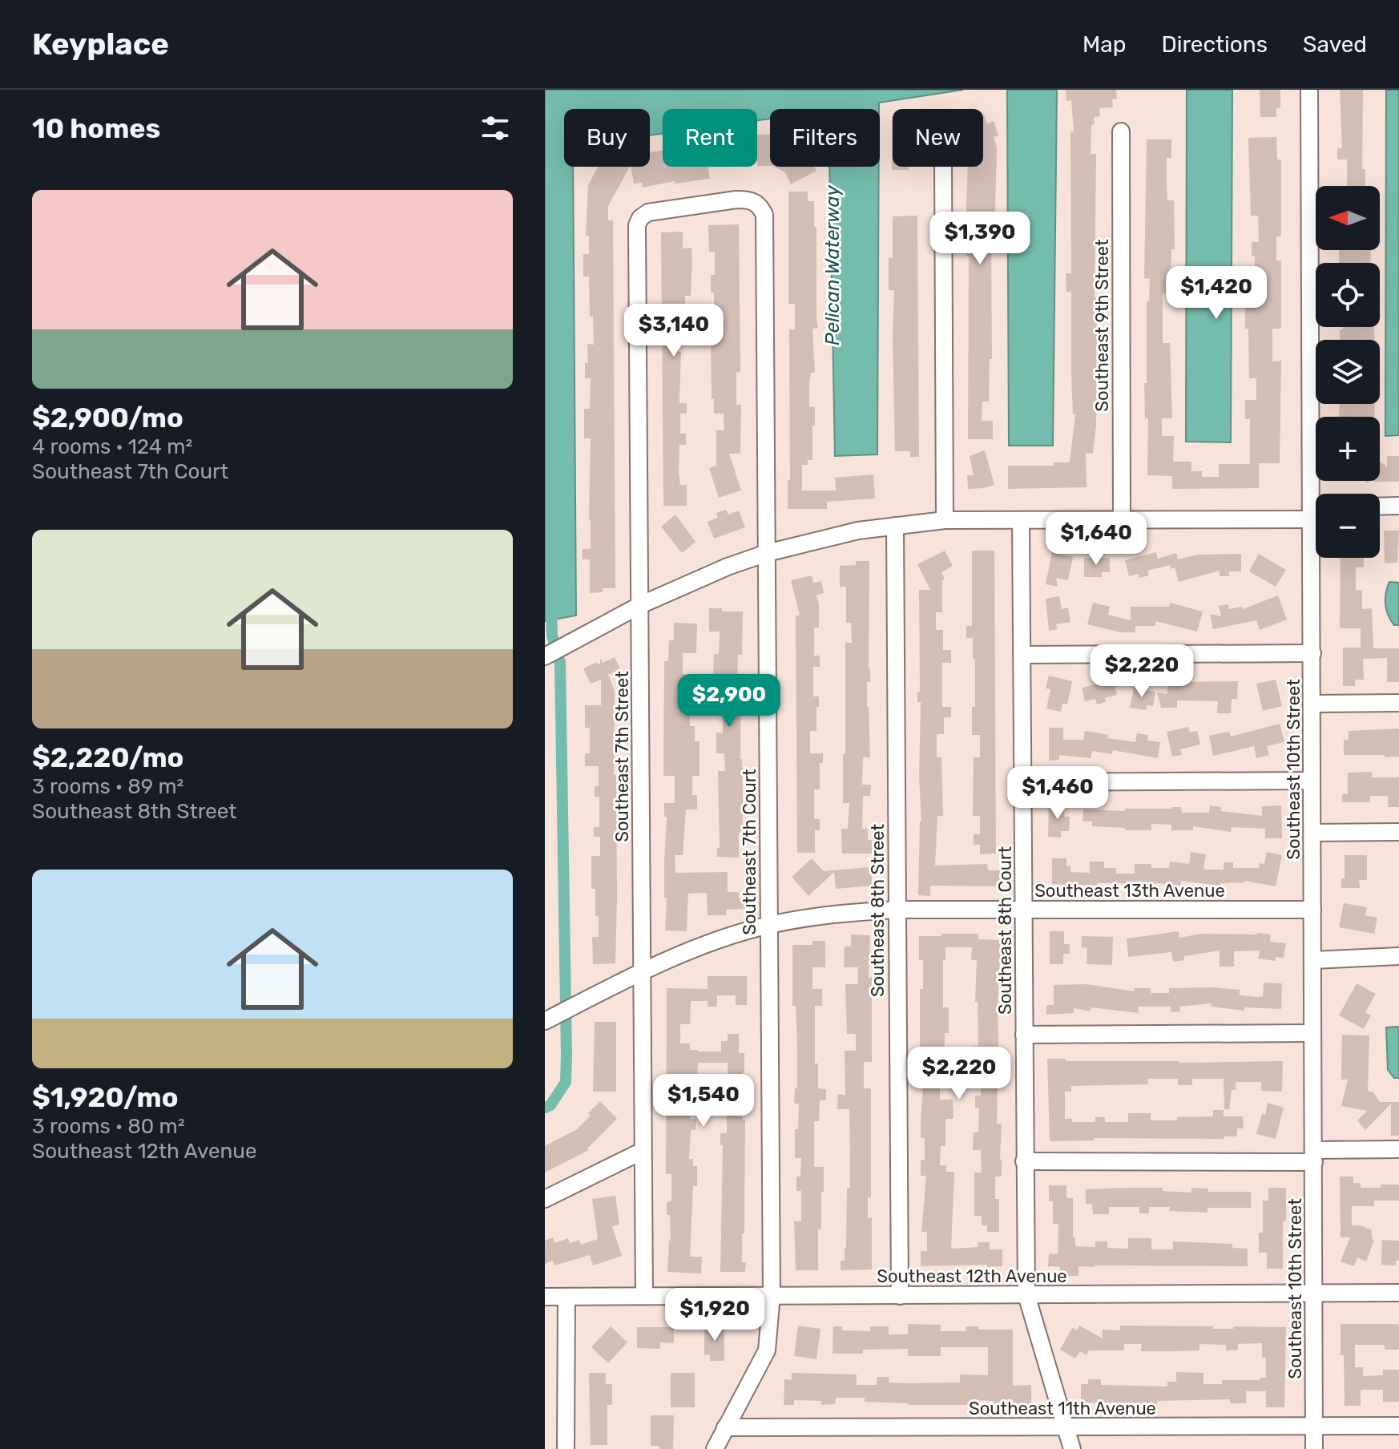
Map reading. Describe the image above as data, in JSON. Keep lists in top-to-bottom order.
{
  "streets": {
    "street": [
      "Southeast 9th Street",
      "Southeast 7th Street",
      "Southeast 10th Street",
      "Southeast 7th Court",
      "Southeast 13th Avenue",
      "Southeast 8th Street",
      "Southeast 8th Court",
      "Southeast 12th Avenue",
      "Southeast 11th Avenue"
    ]
  },
  "crossings": [
    ["Southeast 7th Street", "Southeast 7th Court"],
    ["Southeast 7th Street", "Southeast 13th Avenue"],
    ["Southeast 7th Street", "Southeast 12th Avenue"],
    ["Southeast 10th Street", "Southeast 13th Avenue"],
    ["Southeast 10th Street", "Southeast 12th Avenue"],
    ["Southeast 10th Street", "Southeast 11th Avenue"],
    ["Southeast 7th Court", "Southeast 13th Avenue"],
    ["Southeast 7th Court", "Southeast 12th Avenue"],
    ["Southeast 7th Court", "Southeast 11th Avenue"],
    ["Southeast 13th Avenue", "Southeast 8th Street"],
    ["Southeast 13th Avenue", "Southeast 8th Court"],
    ["Southeast 8th Street", "Southeast 12th Avenue"],
    ["Southeast 8th Court", "Southeast 12th Avenue"],
    ["Southeast 8th Court", "Southeast 11th Avenue"]
  ],
  "water": ["Pelican Waterway"],
  "north": "left",
  "page": {
    "header": "Keyplace",
    "nav": ["Map", "Directions", "Saved"],
    "heading": "10 homes",
    "chip": [
      "Buy",
      "Rent",
      "Filters",
      "New"
    ],
    "list": [
      {
        "name": "$2,900/mo",
        "note": "4 rooms · 124 m² · Southeast 7th Court"
      },
      {
        "name": "$2,220/mo",
        "note": "3 rooms · 89 m² · Southeast 8th Street"
      },
      {
        "name": "$1,920/mo",
        "note": "3 rooms · 80 m² · Southeast 12th Avenue"
      }
    ],
    "map_buttons": ["+", "−"],
    "price": [
      "$1,390",
      "$1,420",
      "$3,140",
      "$1,640",
      "$2,220",
      "$2,900",
      "$1,460",
      "$2,220",
      "$1,540",
      "$1,920"
    ]
  }
}
